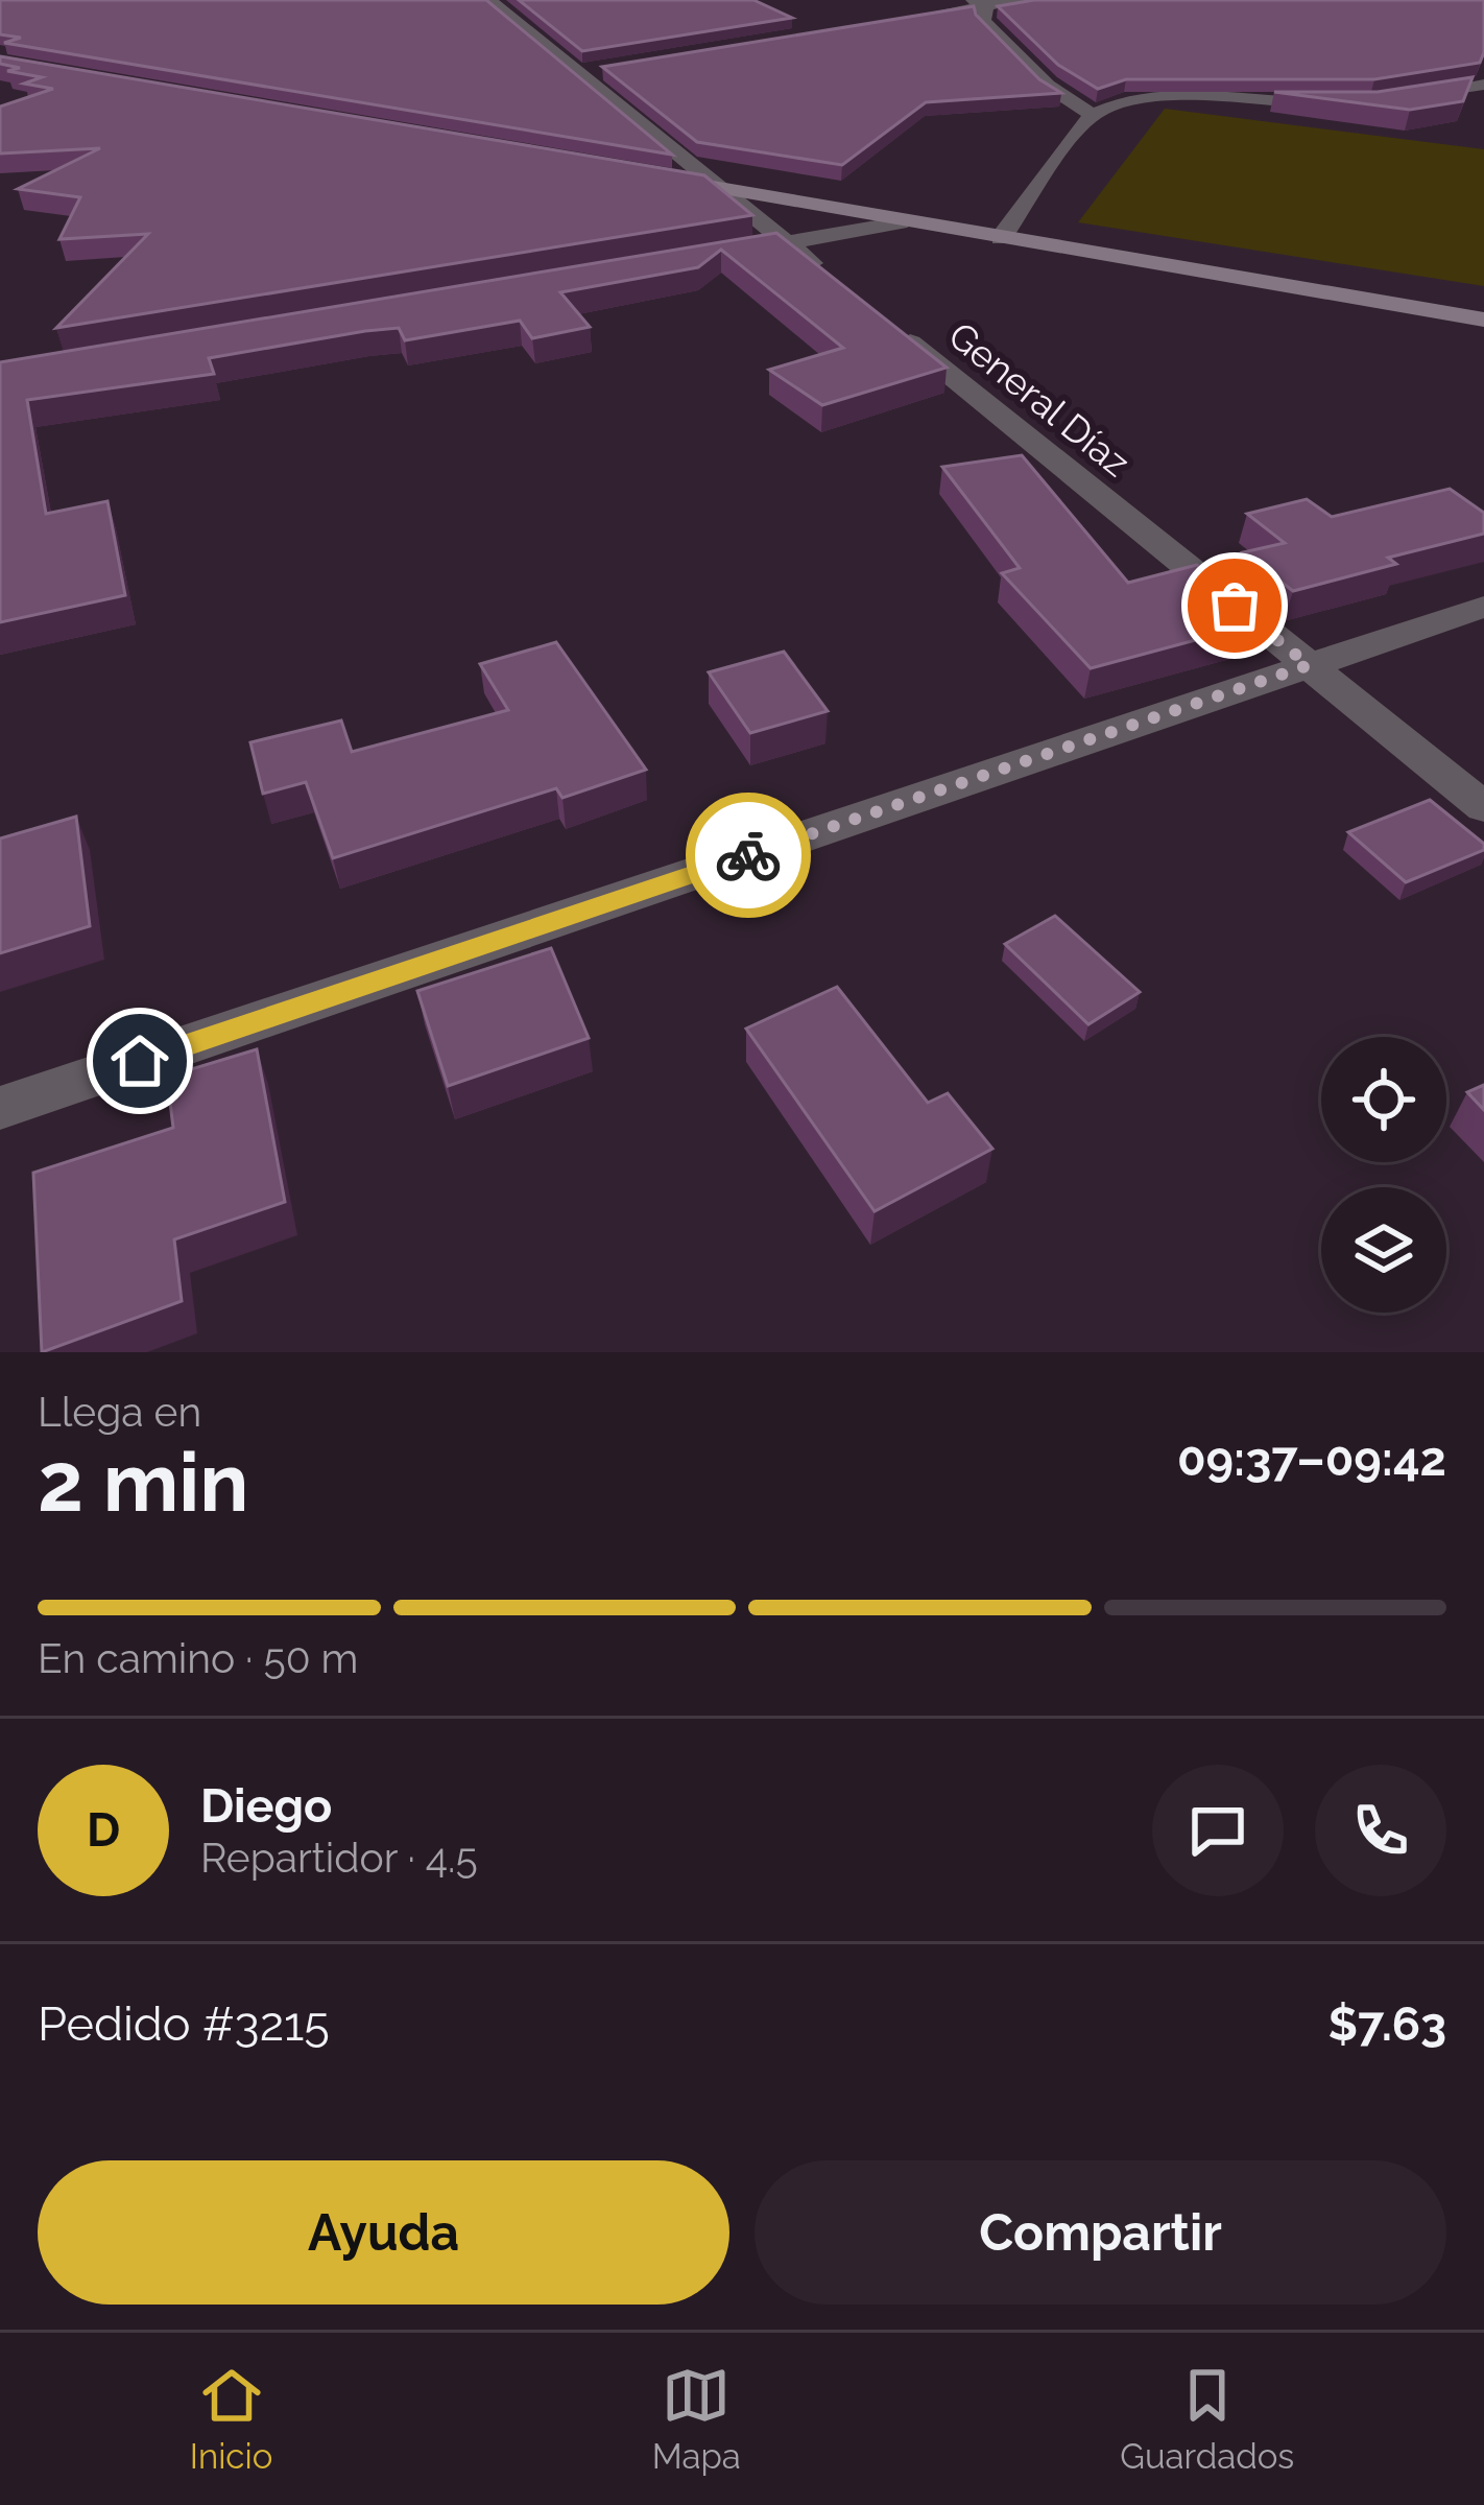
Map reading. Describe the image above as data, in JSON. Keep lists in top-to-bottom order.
{
  "streets": {
    "street": ["General Díaz"]
  },
  "page": {
    "heading": ["2 min", "Llega en", "09:37–09:42"],
    "panel": [
      "Diego",
      "Repartidor · 4.5",
      "Pedido #3215",
      "$7.63"
    ],
    "bar": "En camino · 50 m",
    "round": "D",
    "buttons": ["Ayuda", "Compartir"],
    "tabs": ["Inicio", "Mapa", "Guardados"]
  }
}
